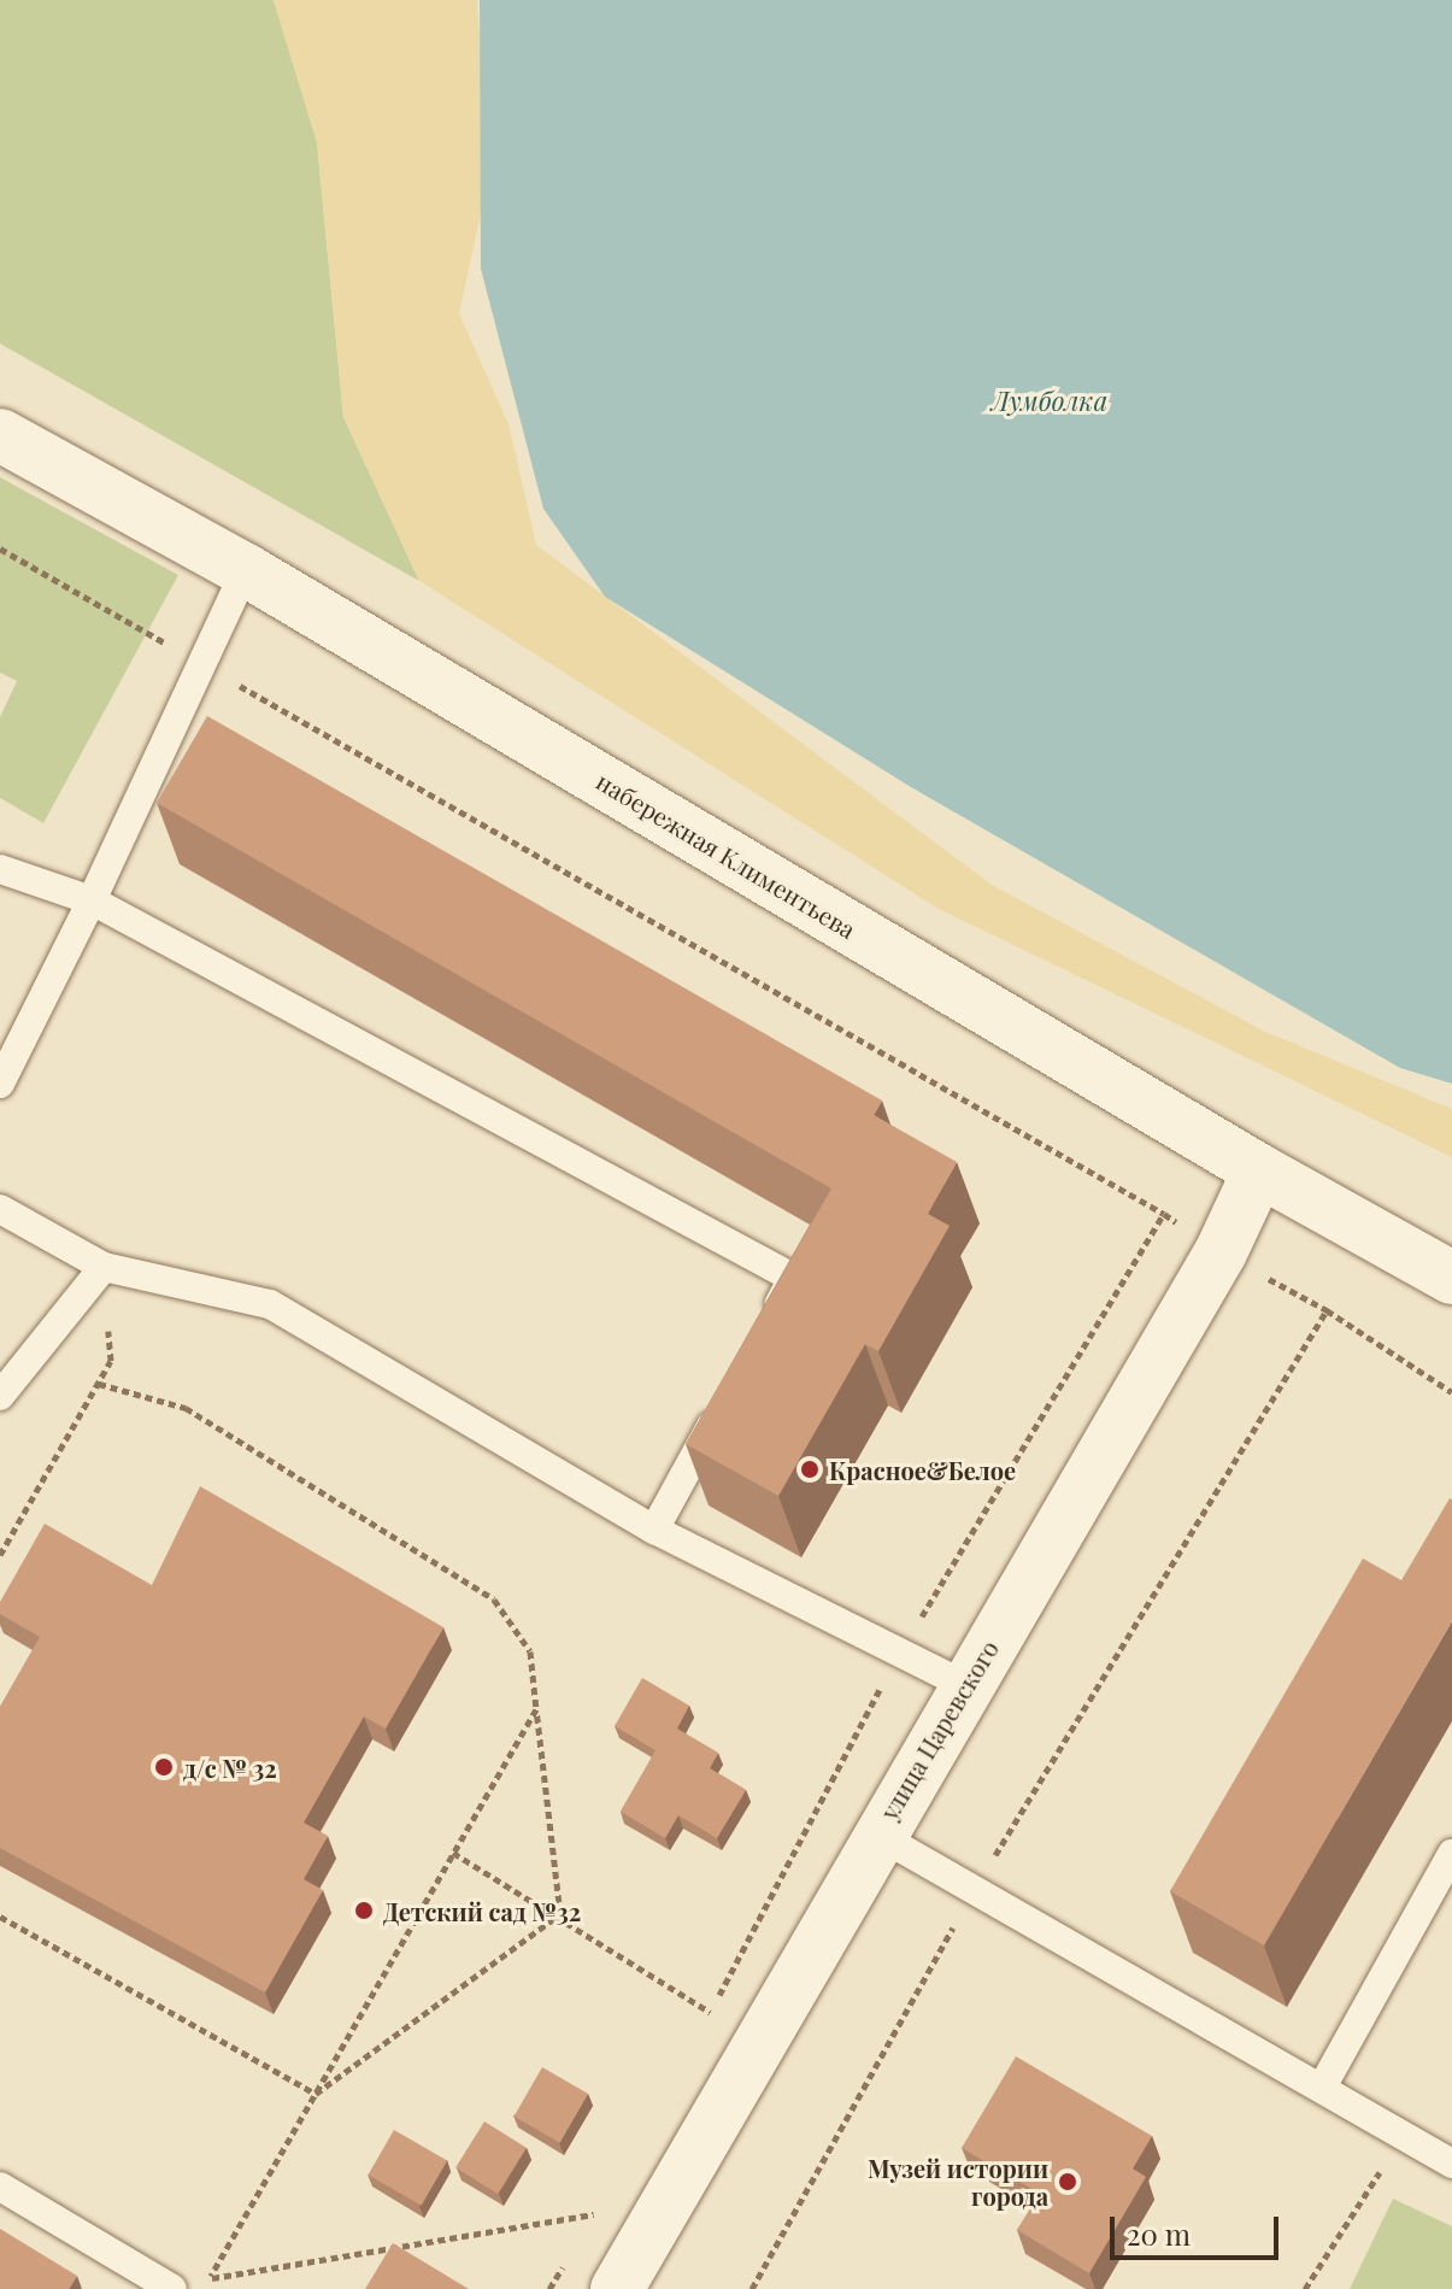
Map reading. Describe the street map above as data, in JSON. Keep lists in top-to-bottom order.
{
  "streets": {
    "street": ["набережная Климентьева", "улица Царевского"]
  },
  "crossings": [
    ["набережная Климентьева", "улица Царевского"]
  ],
  "water": ["Лумболка"],
  "places": [
    "Красное&Белое",
    "д/с № 32",
    "Детский сад №32",
    "Музей истории города"
  ],
  "scale_bar": "20 m"
}
